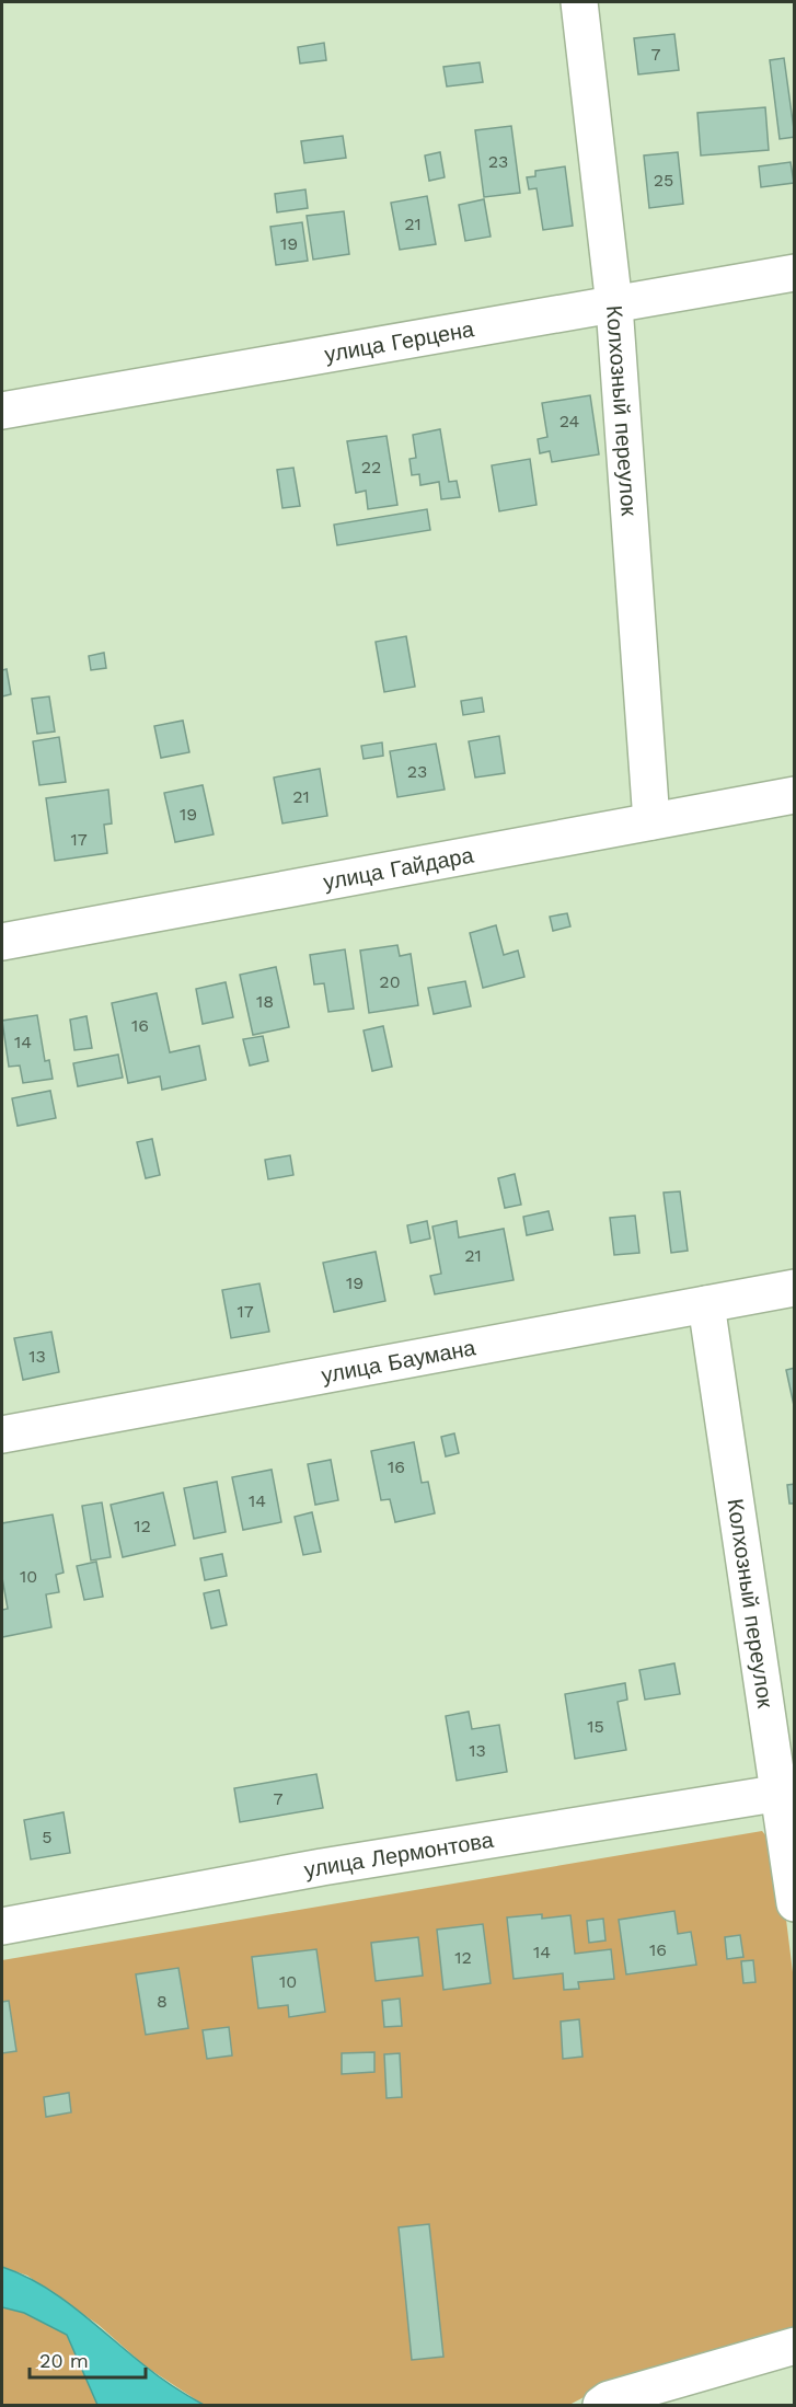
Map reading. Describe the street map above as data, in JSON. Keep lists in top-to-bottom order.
{
  "streets": {
    "street": [
      "улица Герцена",
      "Колхозный переулок",
      "улица Гайдара",
      "улица Баумана",
      "улица Лермонтова"
    ]
  },
  "crossings": [
    ["улица Герцена", "Колхозный переулок"],
    ["Колхозный переулок", "улица Гайдара"],
    ["Колхозный переулок", "улица Баумана"],
    ["Колхозный переулок", "улица Лермонтова"]
  ],
  "house_numbers": [
    "7",
    "23",
    "25",
    "21",
    "19",
    "24",
    "22",
    "23",
    "21",
    "19",
    "17",
    "20",
    "18",
    "16",
    "14",
    "21",
    "19",
    "17",
    "13",
    "16",
    "14",
    "12",
    "10",
    "15",
    "13",
    "7",
    "5",
    "16",
    "14",
    "12",
    "10",
    "8"
  ],
  "scale_bar": "20 m"
}
